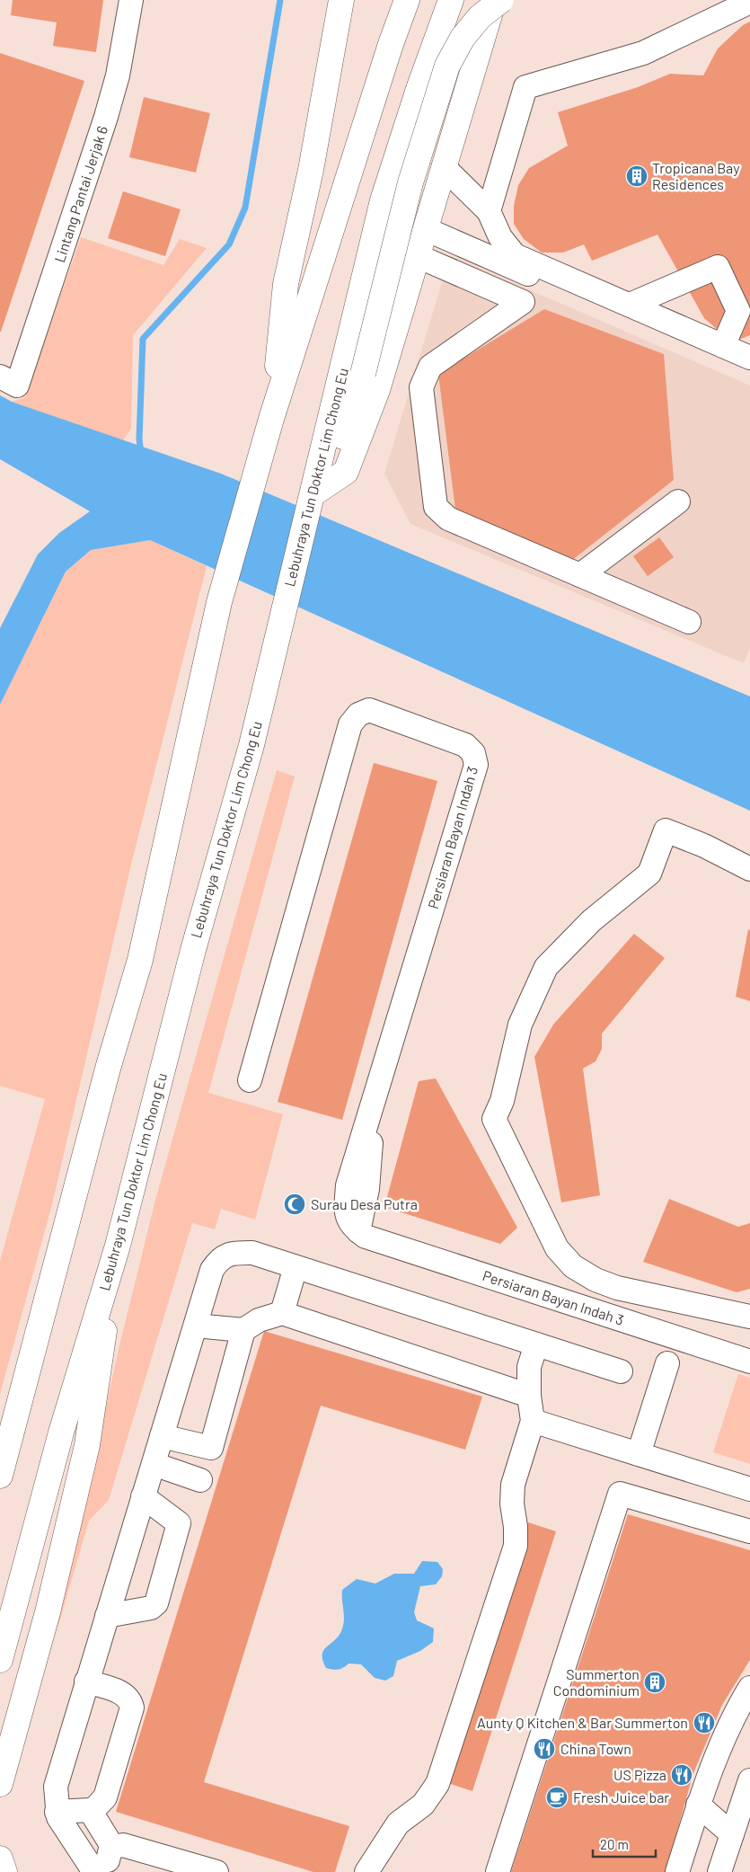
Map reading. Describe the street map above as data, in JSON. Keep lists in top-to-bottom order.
{
  "streets": {
    "highway": ["Lebuhraya Tun Doktor Lim Chong Eu"],
    "street": ["Lintang Pantai Jerjak 6", "Persiaran Bayan Indah 3"]
  },
  "places": {
    "building": ["Tropicana Bay Residences", "Summerton Condominium"],
    "mosque": ["Surau Desa Putra"],
    "restaurant": ["Aunty Q Kitchen & Bar Summerton", "China Town", "US Pizza"],
    "cafe": ["Fresh Juice bar"]
  },
  "scale_bar": "20 m"
}
